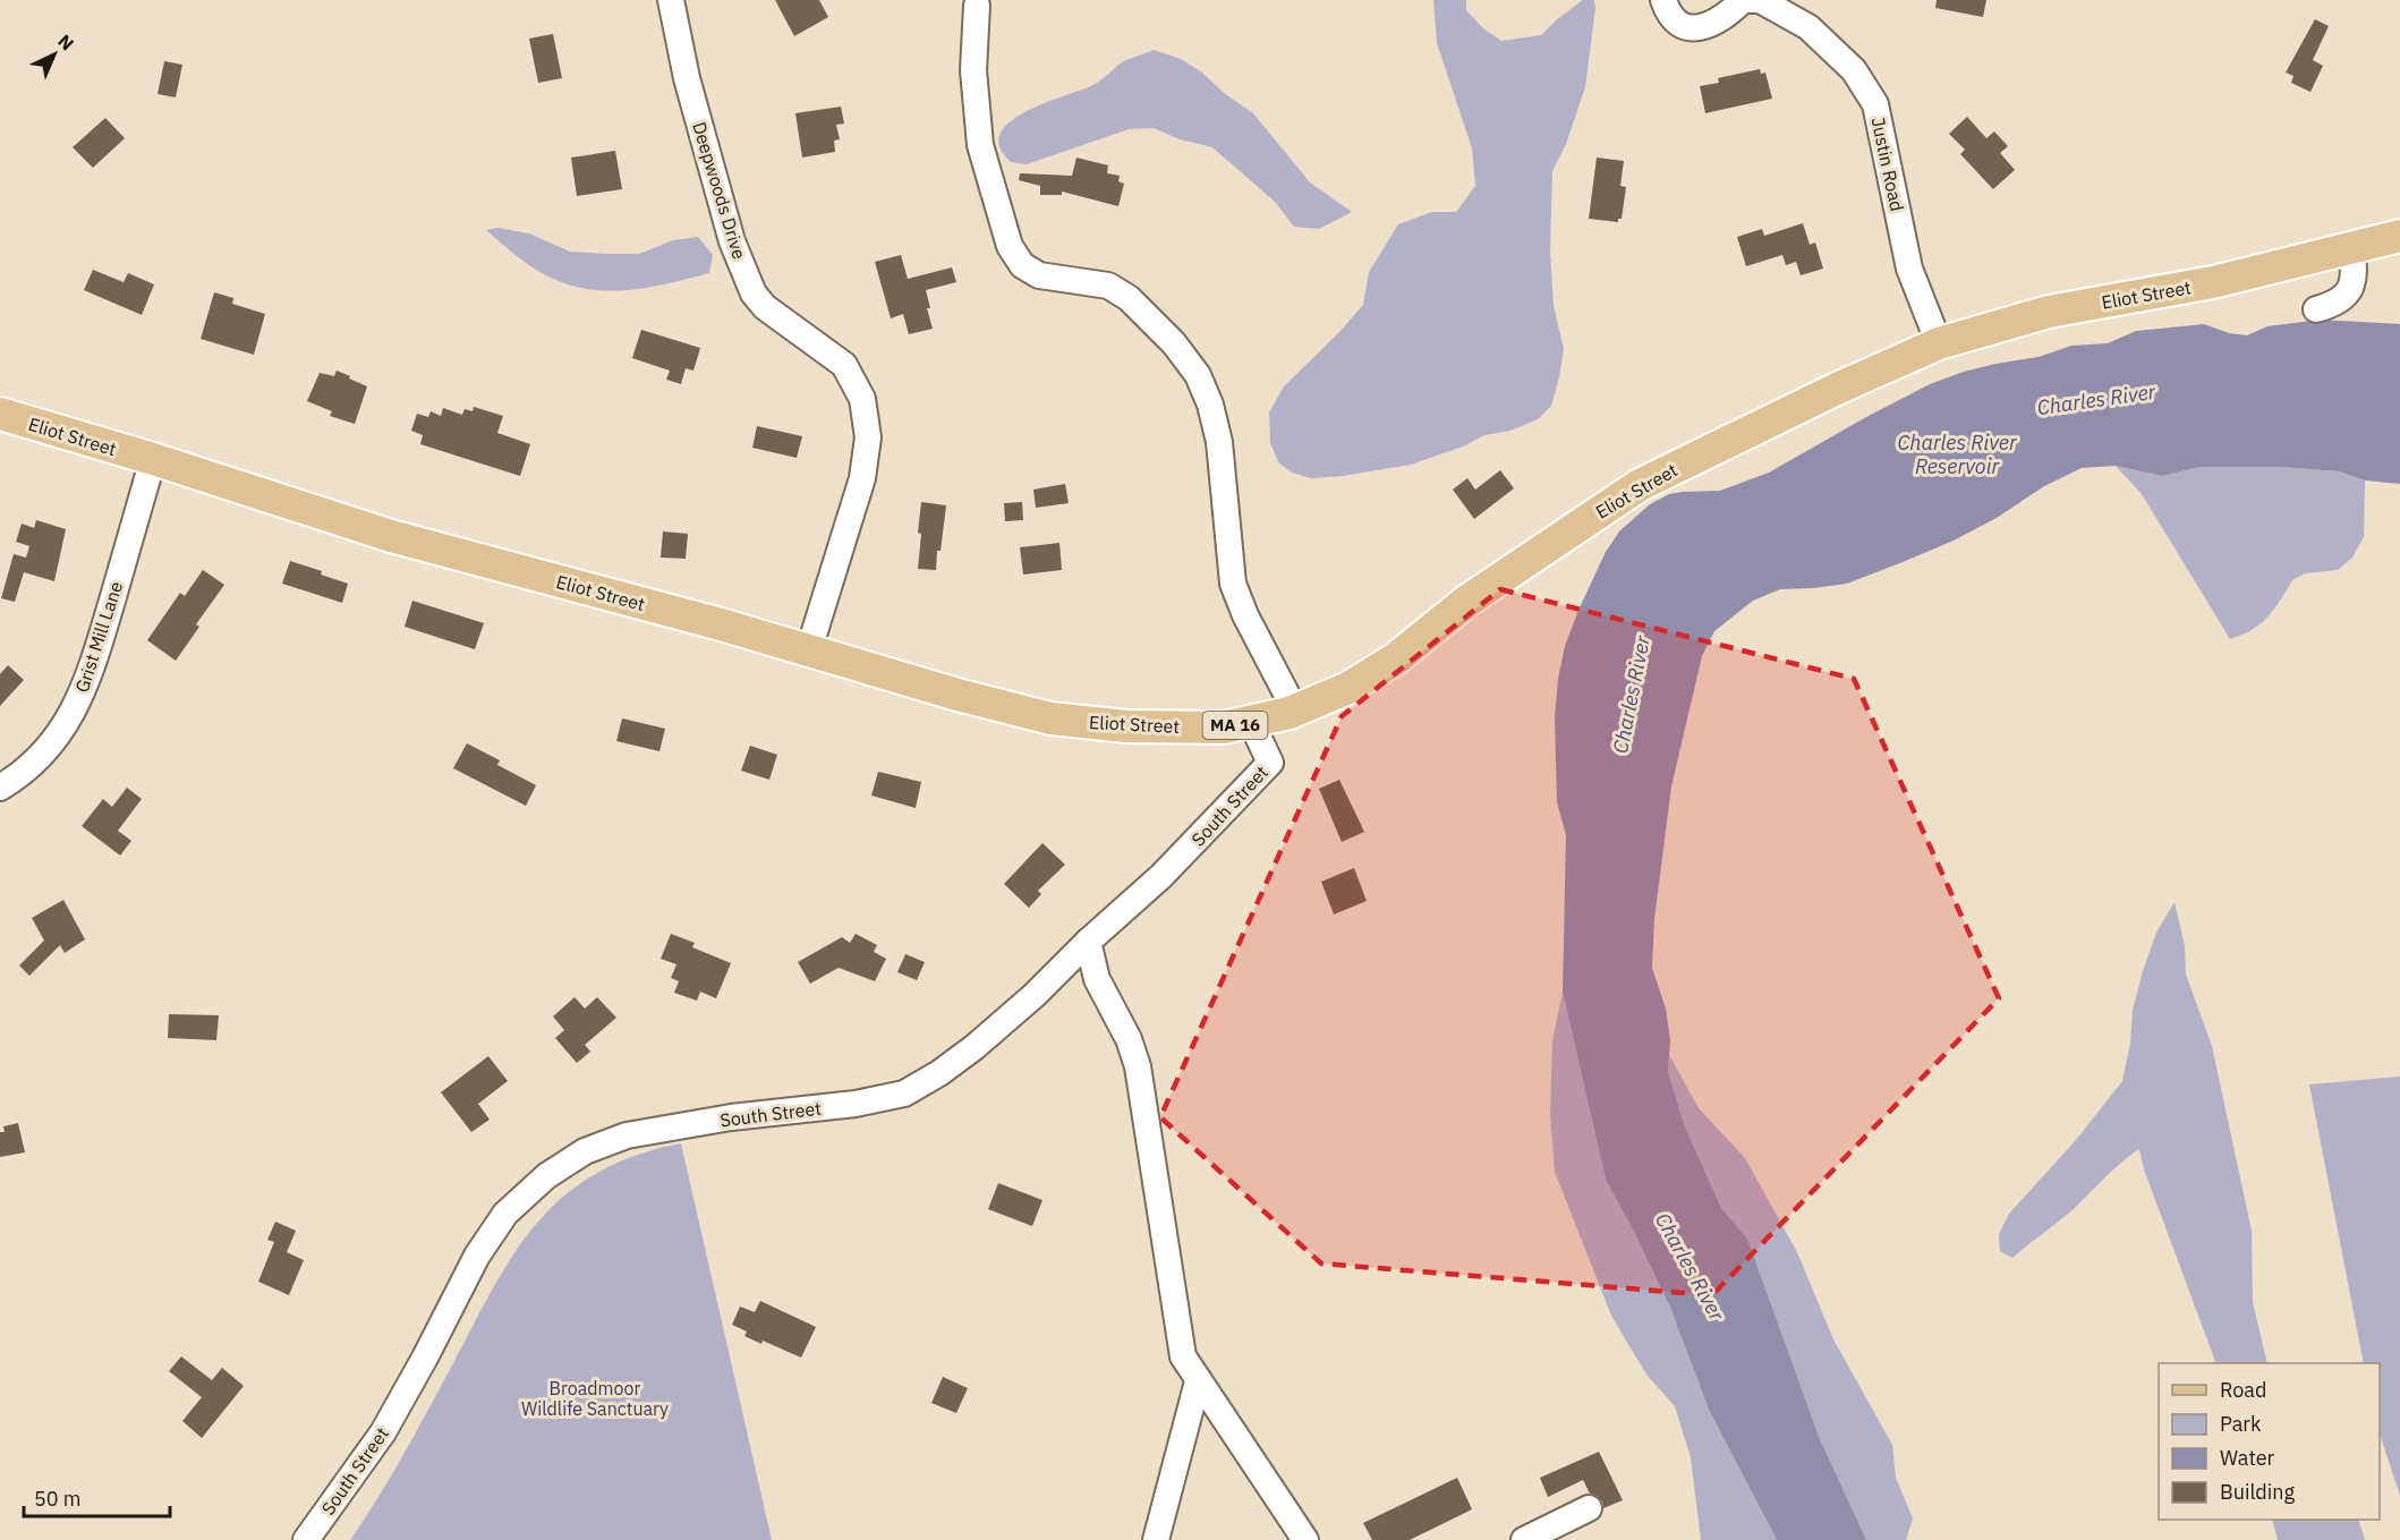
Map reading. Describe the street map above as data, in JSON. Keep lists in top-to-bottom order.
{
  "streets": {
    "main road": ["Eliot Street", "MA 16"],
    "street": [
      "Justin Road",
      "Deepwoods Drive",
      "Grist Mill Lane",
      "South Street"
    ]
  },
  "crossings": [
    ["Justin Road", "Eliot Street"],
    ["Deepwoods Drive", "Eliot Street"],
    ["Eliot Street", "Grist Mill Lane"],
    ["Eliot Street", "South Street"]
  ],
  "water": ["Charles River", "Charles River Reservoir"],
  "parks": ["Broadmoor Wildlife Sanctuary"],
  "legend": [
    "Road",
    "Park",
    "Water",
    "Building"
  ],
  "scale_bar": "50 m",
  "north": "top right"
}
